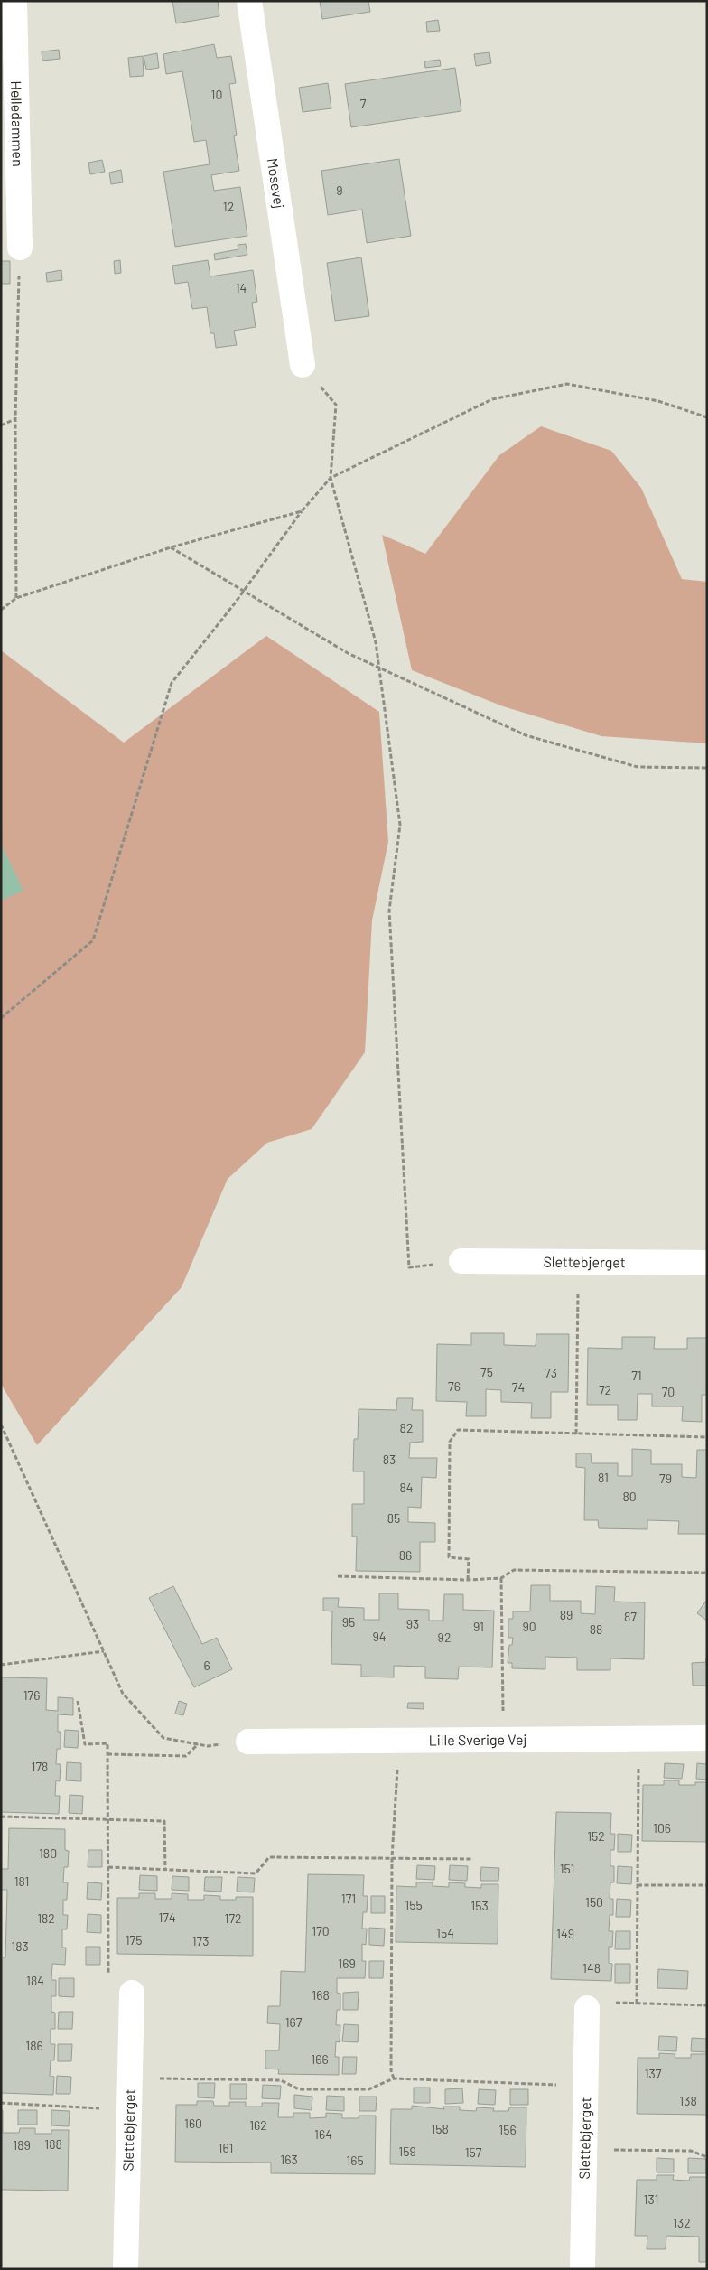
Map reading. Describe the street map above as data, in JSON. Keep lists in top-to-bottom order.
{
  "streets": {
    "street": [
      "Helledammen",
      "Mosevej",
      "Slettebjerget",
      "Lille Sverige Vej"
    ]
  },
  "house_numbers": [
    "10",
    "7",
    "9",
    "12",
    "14",
    "75",
    "73",
    "71",
    "76",
    "74",
    "72",
    "70",
    "82",
    "83",
    "81",
    "79",
    "84",
    "80",
    "85",
    "86",
    "89",
    "87",
    "95",
    "93",
    "91",
    "90",
    "88",
    "94",
    "92",
    "6",
    "176",
    "178",
    "106",
    "152",
    "180",
    "151",
    "181",
    "171",
    "150",
    "155",
    "153",
    "174",
    "182",
    "172",
    "170",
    "154",
    "149",
    "175",
    "173",
    "183",
    "169",
    "148",
    "184",
    "168",
    "167",
    "186",
    "166",
    "137",
    "138",
    "160",
    "162",
    "158",
    "156",
    "164",
    "188",
    "189",
    "161",
    "159",
    "157",
    "163",
    "165",
    "131",
    "132"
  ]
}
